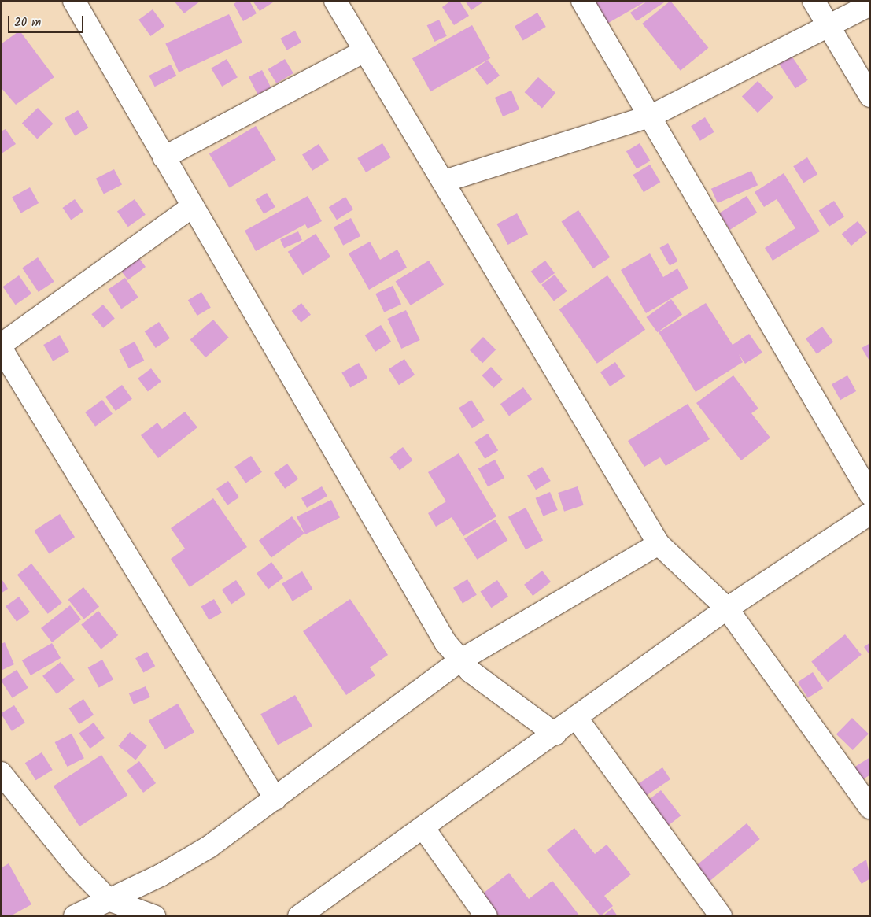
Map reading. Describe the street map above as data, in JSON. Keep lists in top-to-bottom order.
{
  "scale_bar": "20 m"
}
